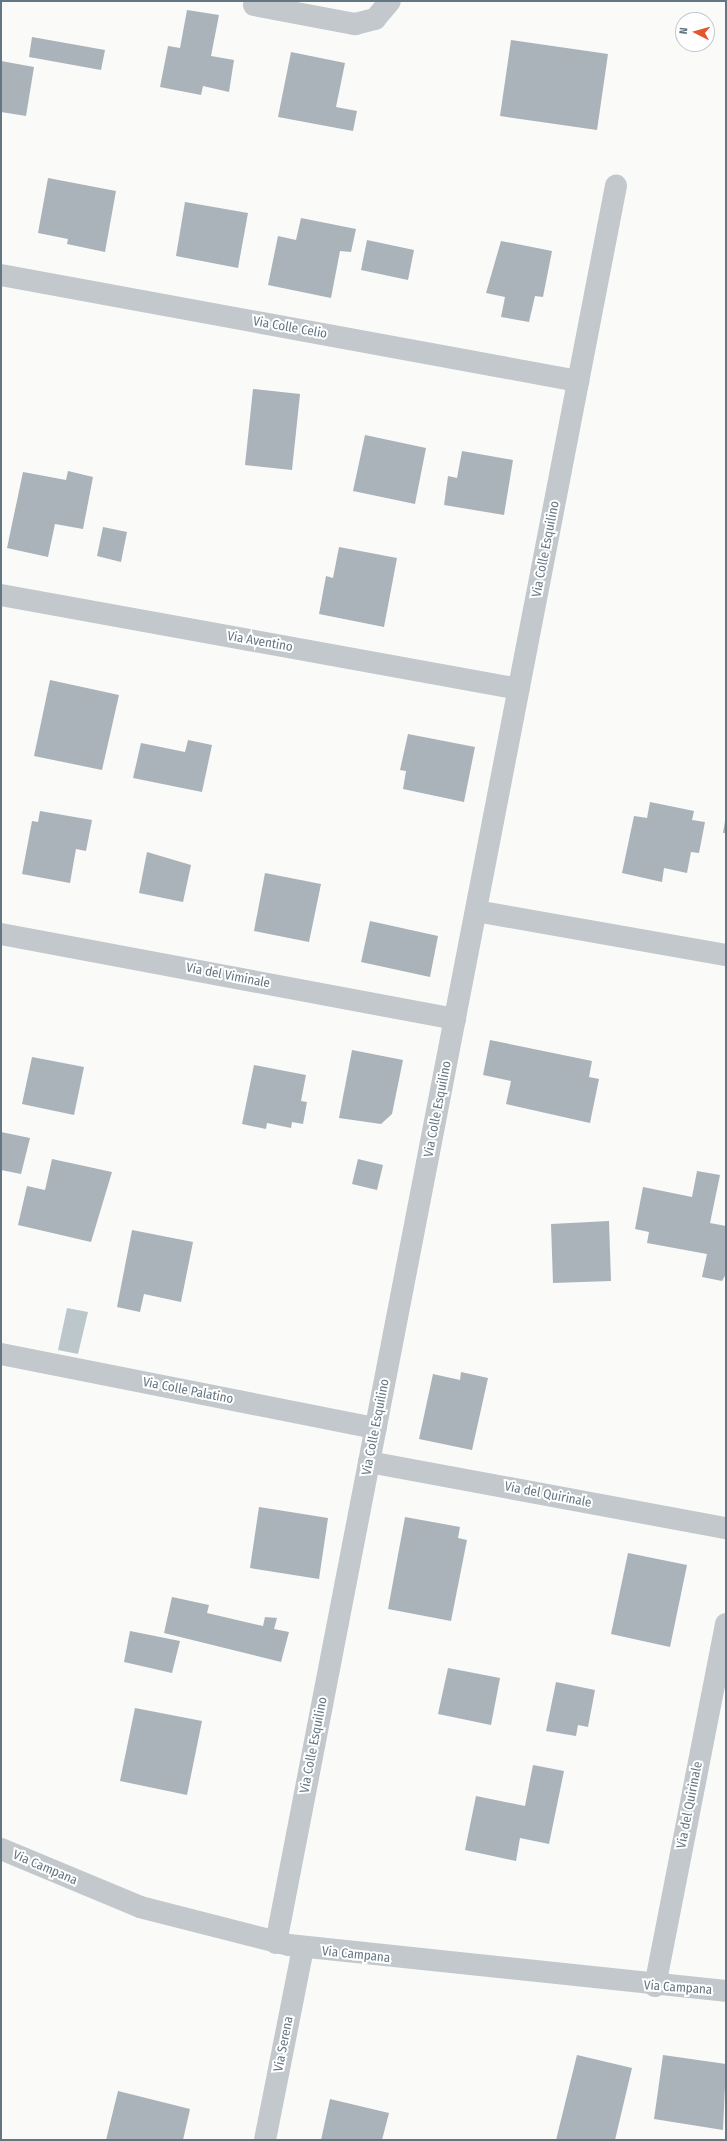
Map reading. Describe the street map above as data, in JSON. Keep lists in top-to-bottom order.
{
  "streets": {
    "street": [
      "Via Colle Celio",
      "Via Colle Esquilino",
      "Via Aventino",
      "Via del Viminale",
      "Via Colle Palatino",
      "Via del Quirinale",
      "Via Campana",
      "Via Serena"
    ]
  },
  "crossings": [
    ["Via Colle Celio", "Via Colle Esquilino"],
    ["Via Colle Esquilino", "Via Aventino"],
    ["Via Colle Esquilino", "Via del Viminale"],
    ["Via Colle Esquilino", "Via Colle Palatino"],
    ["Via Colle Esquilino", "Via del Quirinale"],
    ["Via Colle Esquilino", "Via Campana"],
    ["Via del Quirinale", "Via Campana"],
    ["Via Campana", "Via Serena"]
  ],
  "north": "left"
}
